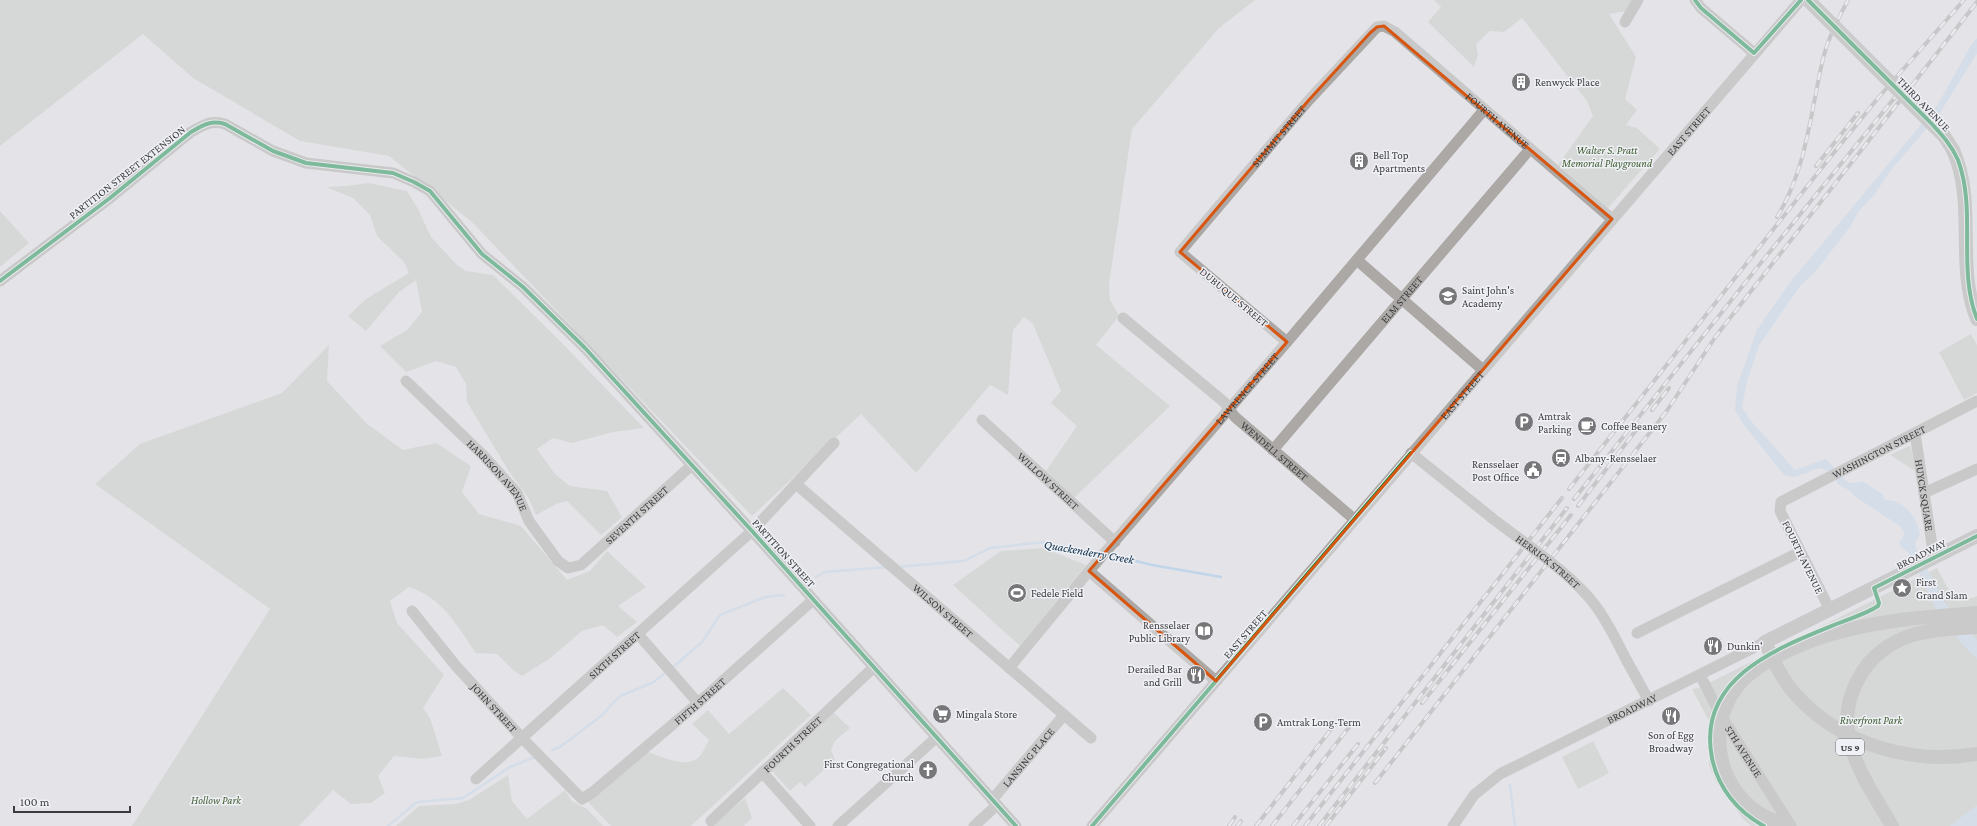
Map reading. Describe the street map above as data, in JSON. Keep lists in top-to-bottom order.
{
  "streets": {
    "main road": ["THIRD AVENUE", "BROADWAY", "US 9"],
    "street": [
      "FOURTH AVENUE",
      "EAST STREET",
      "SUMMIT STREET",
      "PARTITION STREET EXTENSION",
      "DUBUQUE STREET",
      "ELM STREET",
      "LAWRENCE STREET",
      "WENDELL STREET",
      "WASHINGTON STREET",
      "HARRISON AVENUE",
      "WILLOW STREET",
      "HUYCK SQUARE",
      "SEVENTH STREET",
      "PARTITION STREET",
      "HERRICK STREET",
      "WILSON STREET",
      "SIXTH STREET",
      "FIFTH STREET",
      "JOHN STREET",
      "FOURTH STREET",
      "5TH AVENUE",
      "LANSING PLACE"
    ]
  },
  "crossings": [
    ["FOURTH AVENUE", "EAST STREET"],
    ["FOURTH AVENUE", "SUMMIT STREET"],
    ["FOURTH AVENUE", "ELM STREET"],
    ["FOURTH AVENUE", "LAWRENCE STREET"],
    ["FOURTH AVENUE", "WASHINGTON STREET"],
    ["FOURTH AVENUE", "BROADWAY"],
    ["EAST STREET", "WENDELL STREET"],
    ["EAST STREET", "HERRICK STREET"],
    ["SUMMIT STREET", "DUBUQUE STREET"],
    ["PARTITION STREET EXTENSION", "PARTITION STREET"],
    ["DUBUQUE STREET", "LAWRENCE STREET"],
    ["ELM STREET", "WENDELL STREET"],
    ["LAWRENCE STREET", "WENDELL STREET"],
    ["LAWRENCE STREET", "WILLOW STREET"],
    ["LAWRENCE STREET", "WILSON STREET"],
    ["WASHINGTON STREET", "HUYCK SQUARE"],
    ["HARRISON AVENUE", "SEVENTH STREET"],
    ["HUYCK SQUARE", "BROADWAY"],
    ["SEVENTH STREET", "PARTITION STREET"],
    ["PARTITION STREET", "SIXTH STREET"],
    ["PARTITION STREET", "FIFTH STREET"],
    ["PARTITION STREET", "FOURTH STREET"],
    ["PARTITION STREET", "LANSING PLACE"],
    ["BROADWAY", "HERRICK STREET"],
    ["BROADWAY", "5TH AVENUE"],
    ["WILSON STREET", "SIXTH STREET"],
    ["WILSON STREET", "LANSING PLACE"],
    ["SIXTH STREET", "JOHN STREET"],
    ["FIFTH STREET", "JOHN STREET"]
  ],
  "water": ["Quackenderry Creek"],
  "parks": ["Walter S. Pratt Memorial Playground", "Riverfront Park", "Hollow Park"],
  "places": {
    "building": ["Renwyck Place", "Bell Top Apartments"],
    "school or university": ["Saint John's Academy"],
    "parking": ["Amtrak Parking", "Amtrak Long-Term"],
    "cafe": ["Coffee Beanery"],
    "station": ["Albany-Rensselaer"],
    "public building": ["Rensselaer Post Office"],
    "place": ["First Grand Slam"],
    "sports": ["Fedele Field"],
    "library": ["Rensselaer Public Library"],
    "restaurant": ["Dunkin'", "Derailed Bar and Grill", "Son of Egg Broadway"],
    "supermarket": ["Mingala Store"],
    "church": ["First Congregational Church"]
  },
  "scale_bar": "100 m"
}
